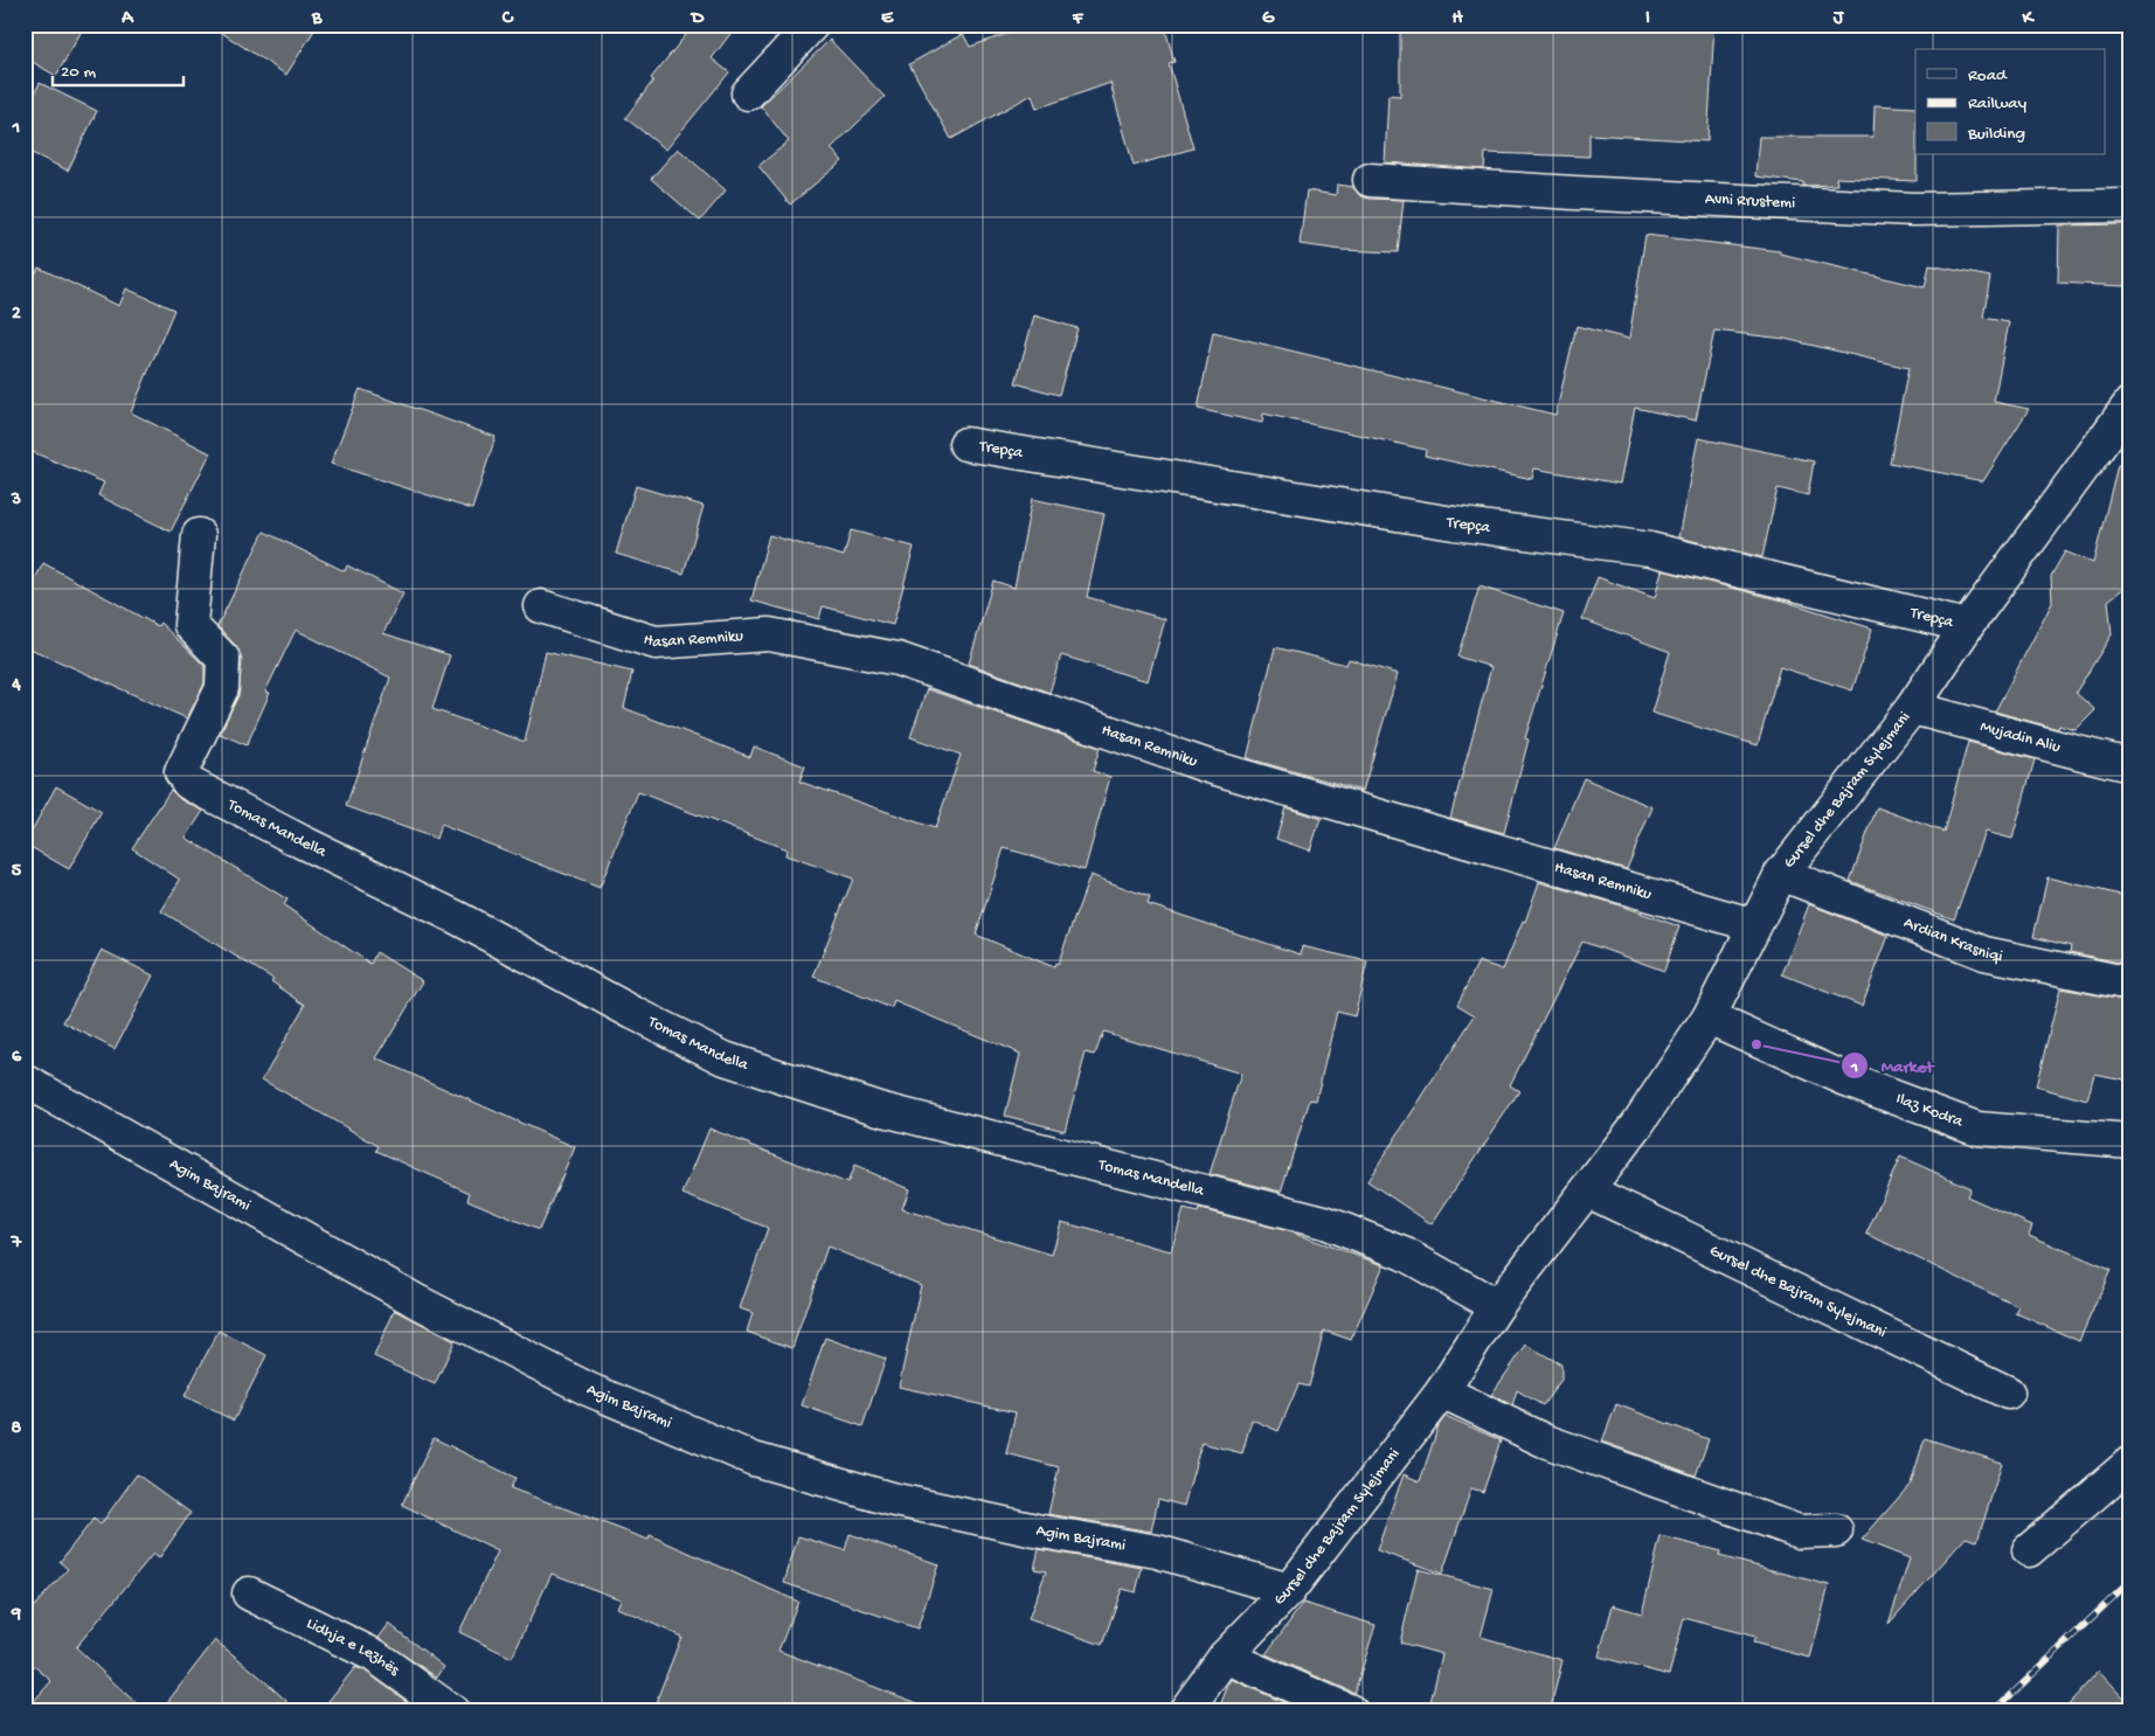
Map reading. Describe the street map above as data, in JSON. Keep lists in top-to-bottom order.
{
  "streets": {
    "street": [
      "Avni Rrustemi",
      "Trepça",
      "Hasan Remniku",
      "Mujadin Aliu",
      "Gursel dhe Bajram Sylejmani",
      "Tomas Mandella",
      "Ardian Krasniqi",
      "Ilaz Kodra",
      "Agim Bajrami",
      "Lidhja e Lezhës"
    ]
  },
  "crossings": [
    ["Trepça", "Gursel dhe Bajram Sylejmani"],
    ["Hasan Remniku", "Gursel dhe Bajram Sylejmani"],
    ["Mujadin Aliu", "Gursel dhe Bajram Sylejmani"],
    ["Gursel dhe Bajram Sylejmani", "Tomas Mandella"],
    ["Gursel dhe Bajram Sylejmani", "Ardian Krasniqi"],
    ["Gursel dhe Bajram Sylejmani", "Ilaz Kodra"],
    ["Gursel dhe Bajram Sylejmani", "Agim Bajrami"]
  ],
  "places": ["Market"],
  "legend": ["Road", "Railway", "Building"],
  "scale_bar": "20 m",
  "grid": {
    "columns": [
      "A",
      "B",
      "C",
      "D",
      "E",
      "F",
      "G",
      "H",
      "I",
      "J",
      "K"
    ],
    "rows": [
      "1",
      "2",
      "3",
      "4",
      "5",
      "6",
      "7",
      "8",
      "9"
    ]
  }
}
